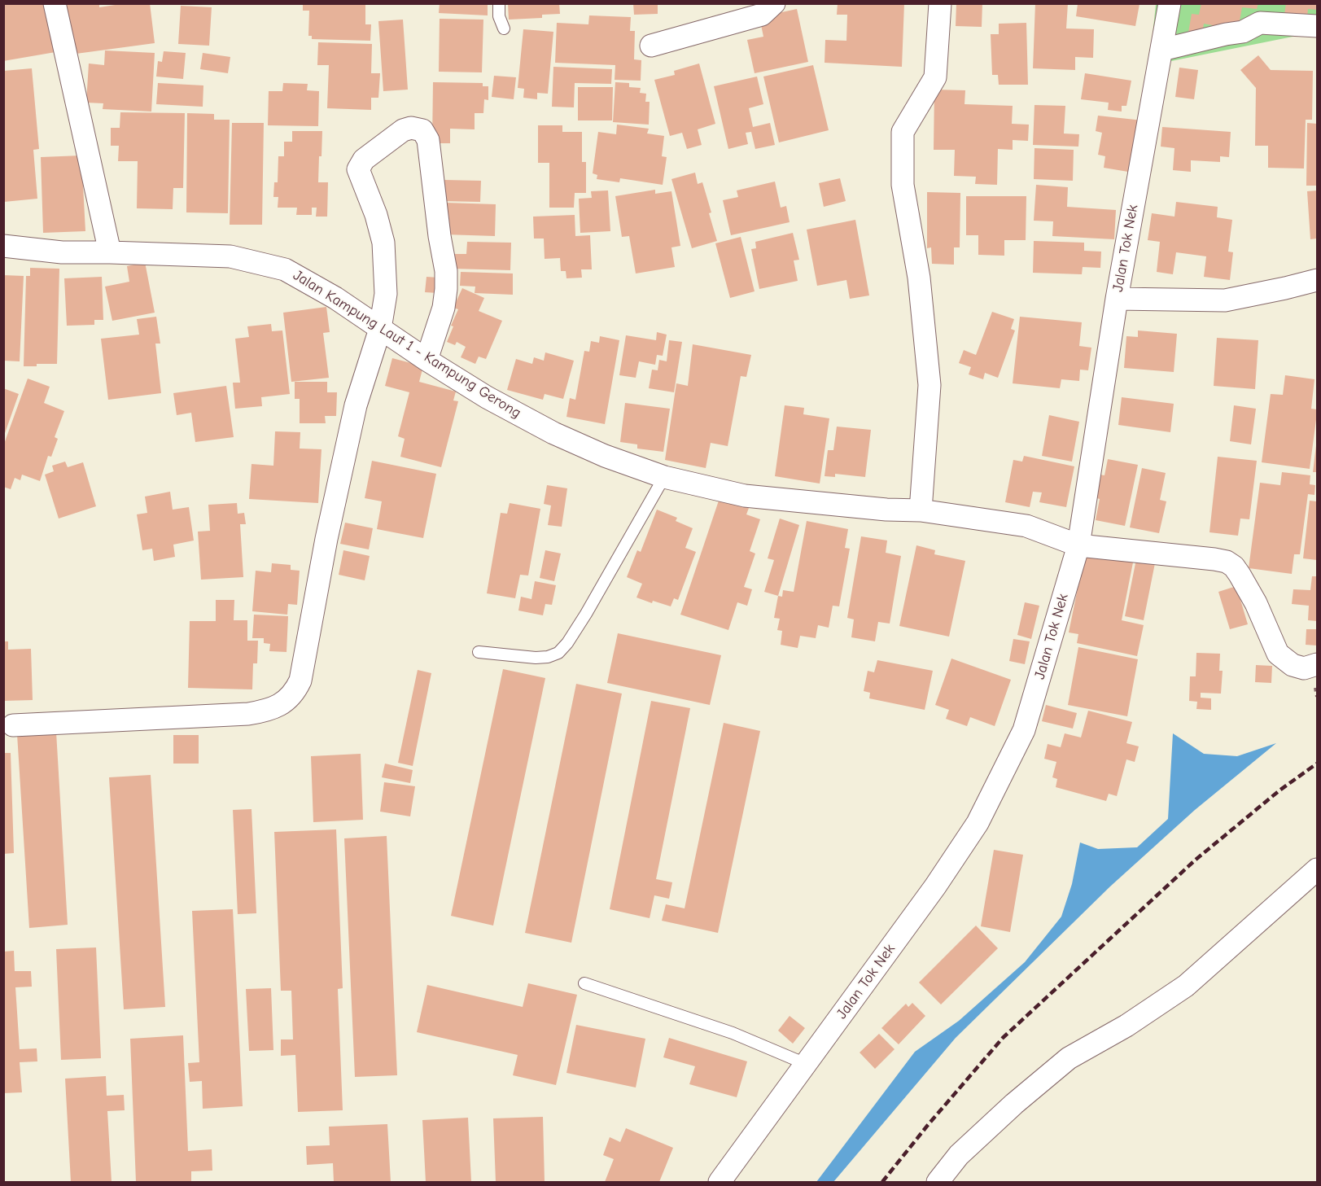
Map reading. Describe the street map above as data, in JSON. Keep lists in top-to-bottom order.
{
  "streets": {
    "street": ["Jalan Tok Nek", "Jalan Kampung Laut 1 - Kampung Gerong"]
  },
  "crossings": [
    ["Jalan Tok Nek", "Jalan Kampung Laut 1 - Kampung Gerong"]
  ]
}
